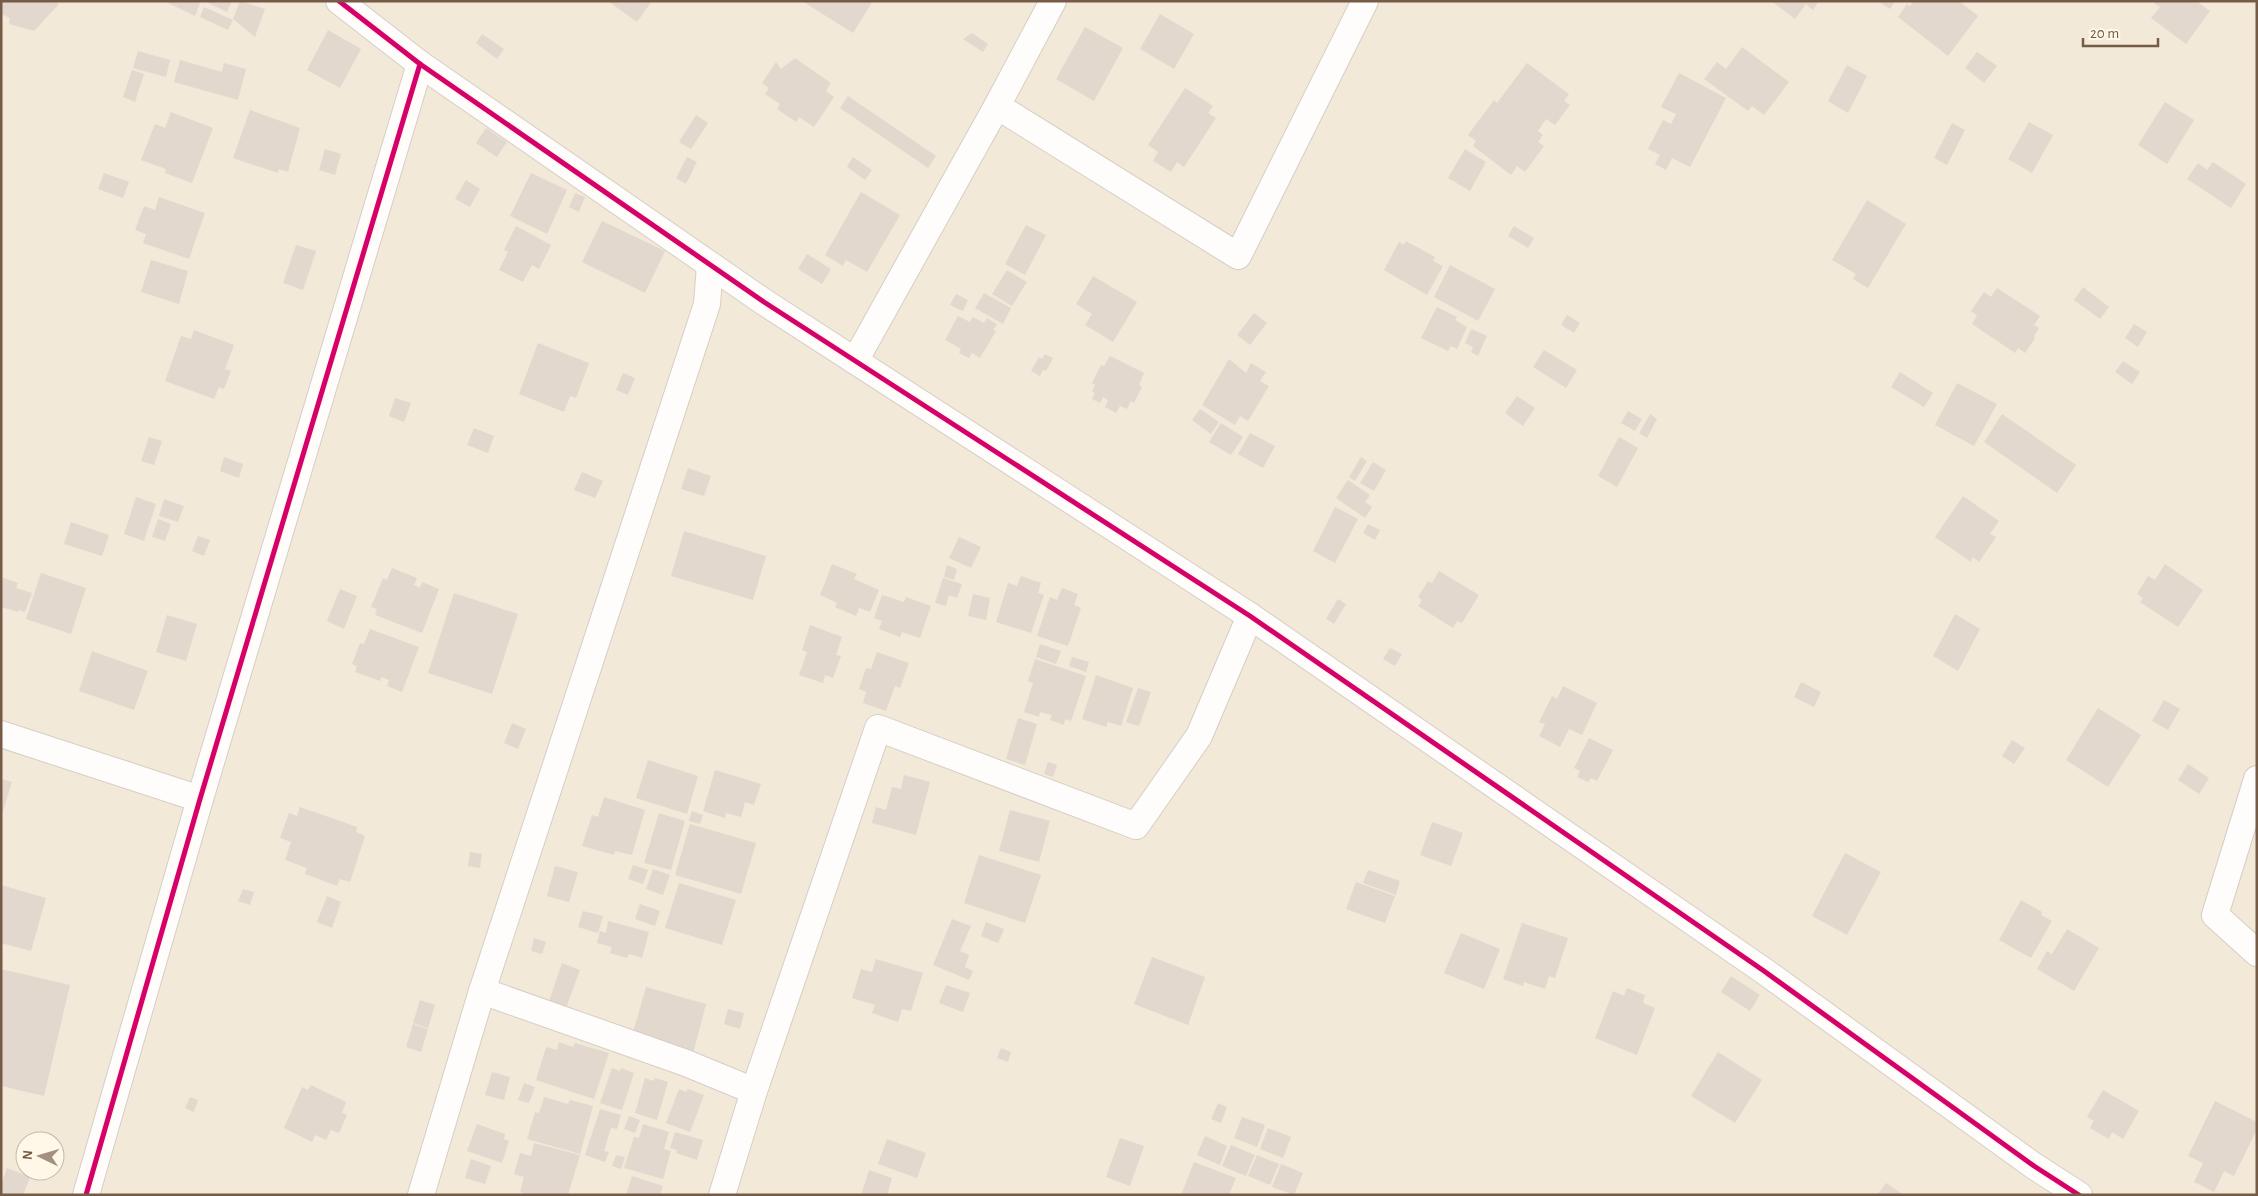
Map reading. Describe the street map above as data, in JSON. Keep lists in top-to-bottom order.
{
  "scale_bar": "20 m",
  "north": "left"
}
